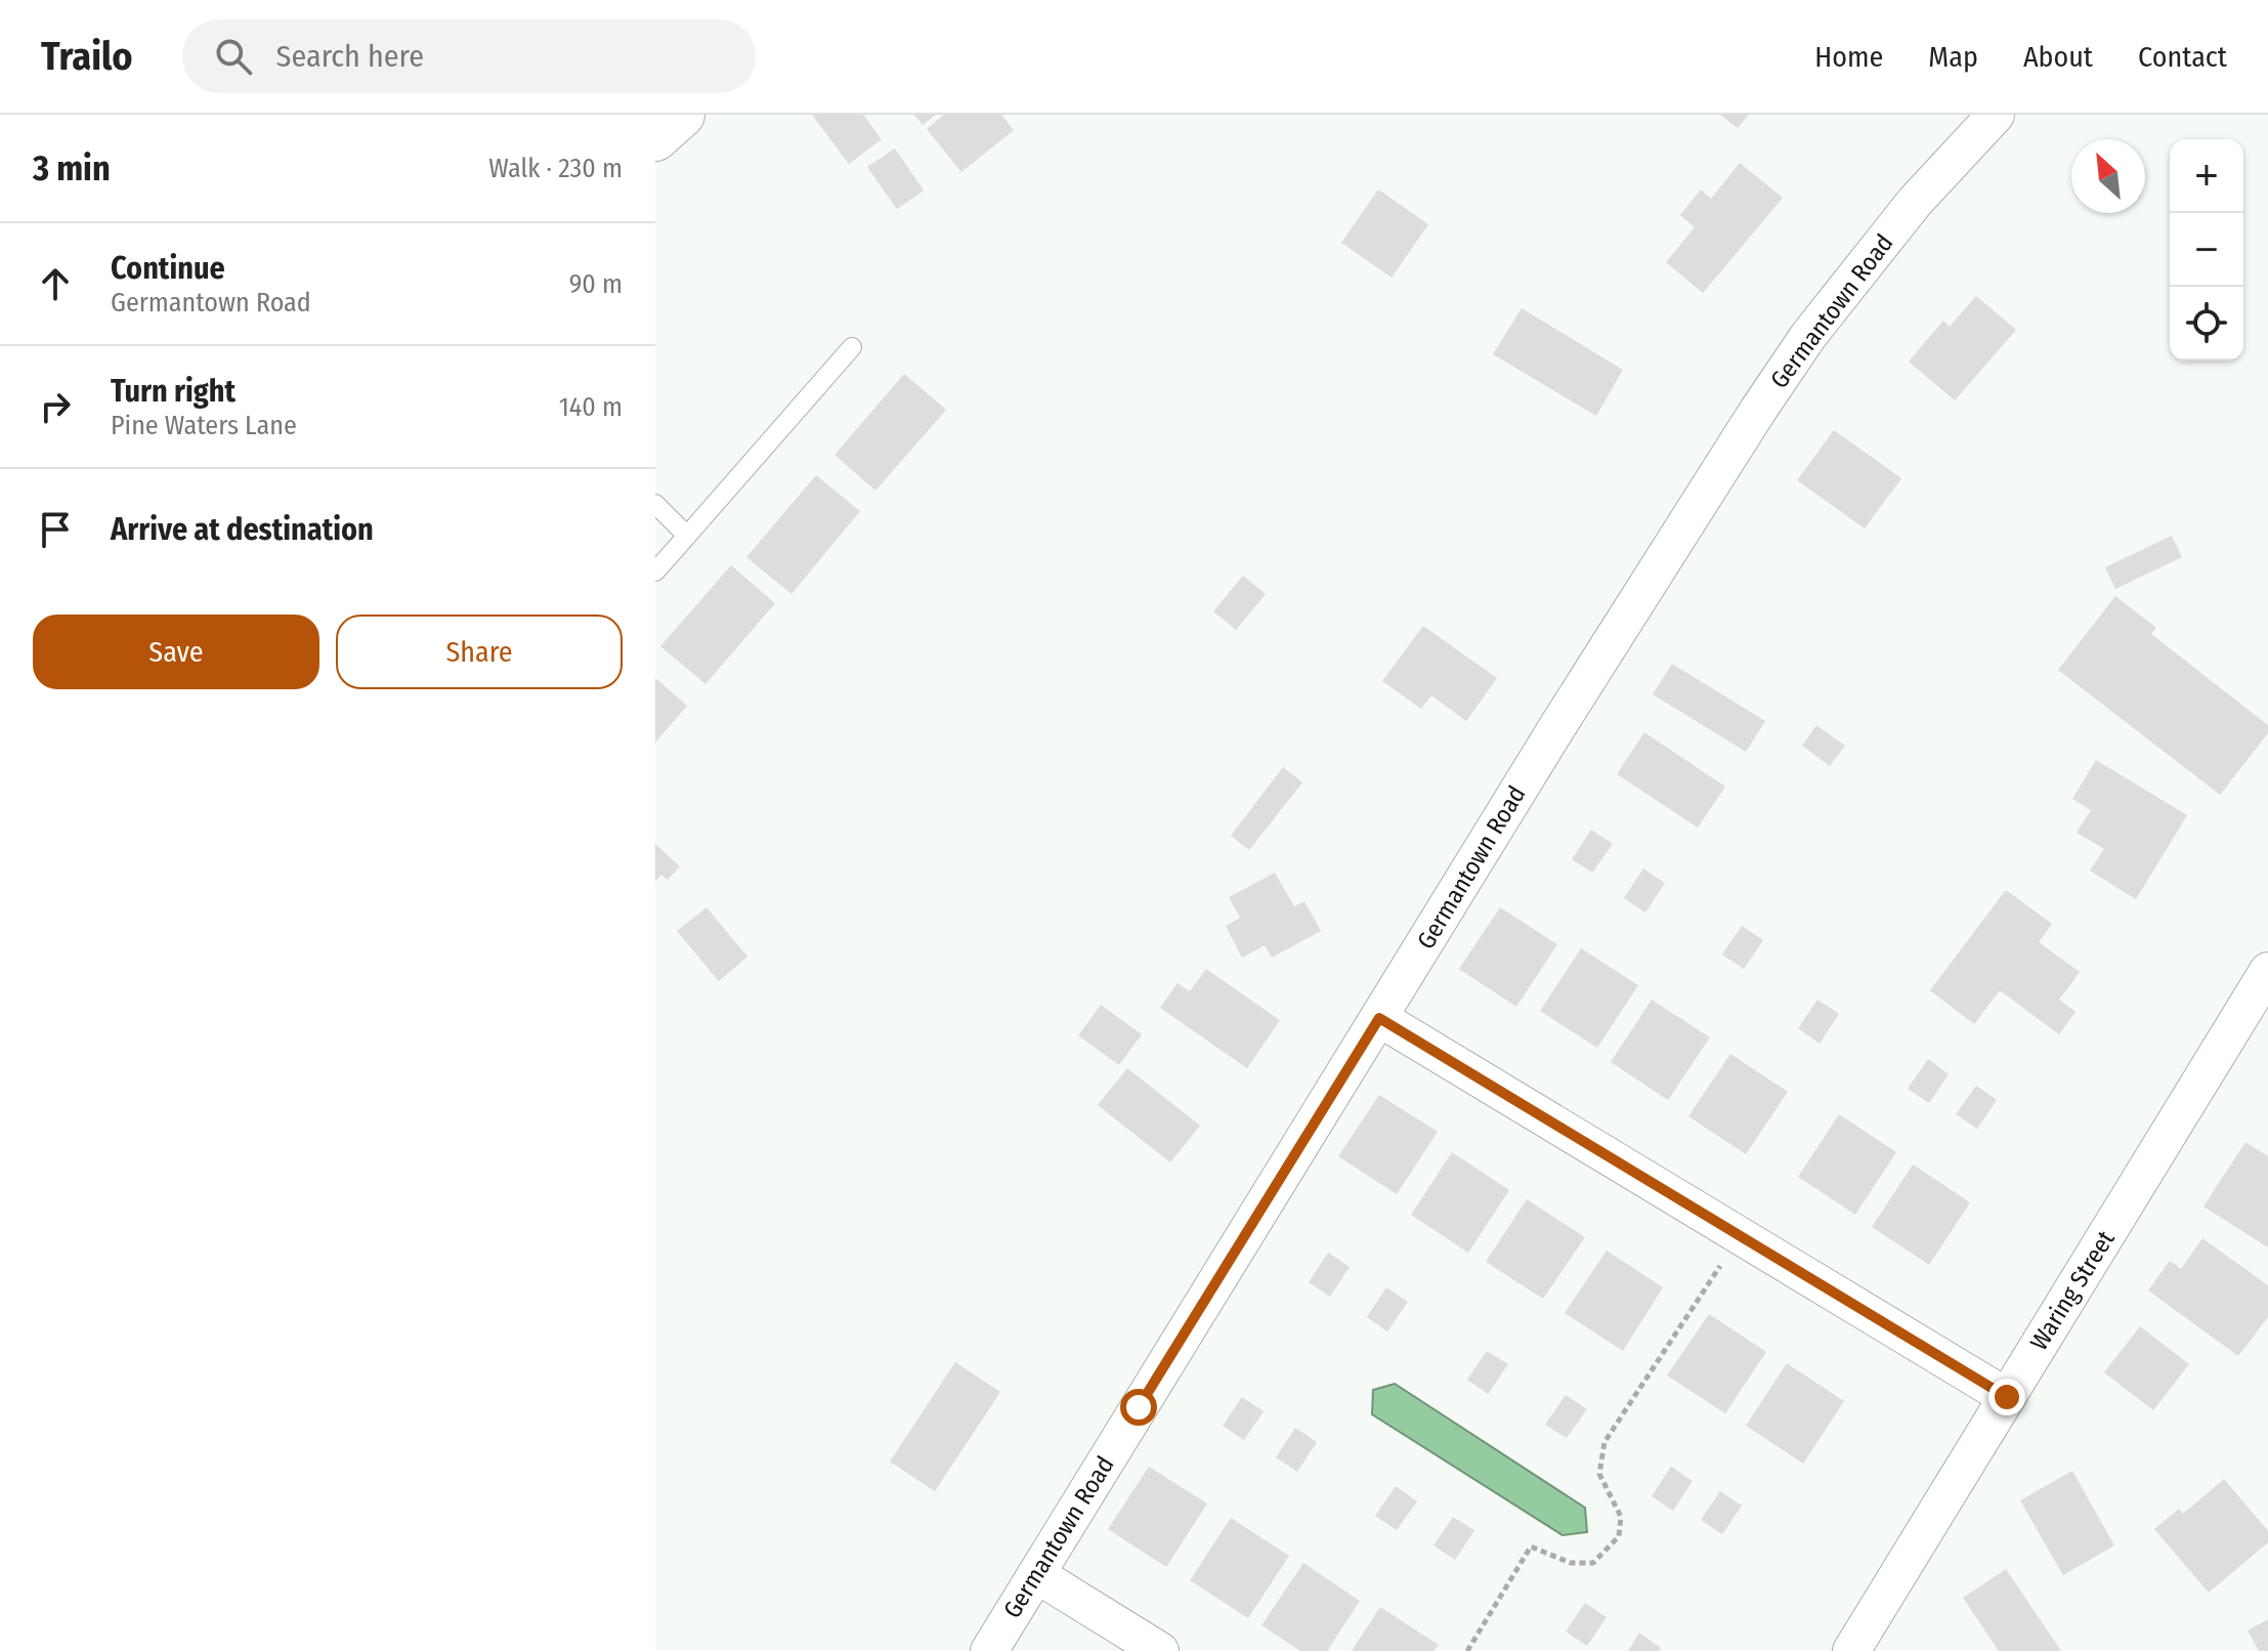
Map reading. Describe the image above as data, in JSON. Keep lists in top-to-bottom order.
{
  "streets": {
    "street": ["Germantown Road", "Waring Street"]
  },
  "north": "top left",
  "page": {
    "header": "Trailo",
    "search": "Search here",
    "nav": [
      "Home",
      "Map",
      "About",
      "Contact"
    ],
    "heading": ["3 min", "Walk · 230 m"],
    "map_buttons": ["+", "−"],
    "list": [
      ["Continue", "Germantown Road", "90 m"],
      ["Turn right", "Pine Waters Lane", "140 m"],
      "Arrive at destination"
    ],
    "buttons": ["Save", "Share"]
  }
}
